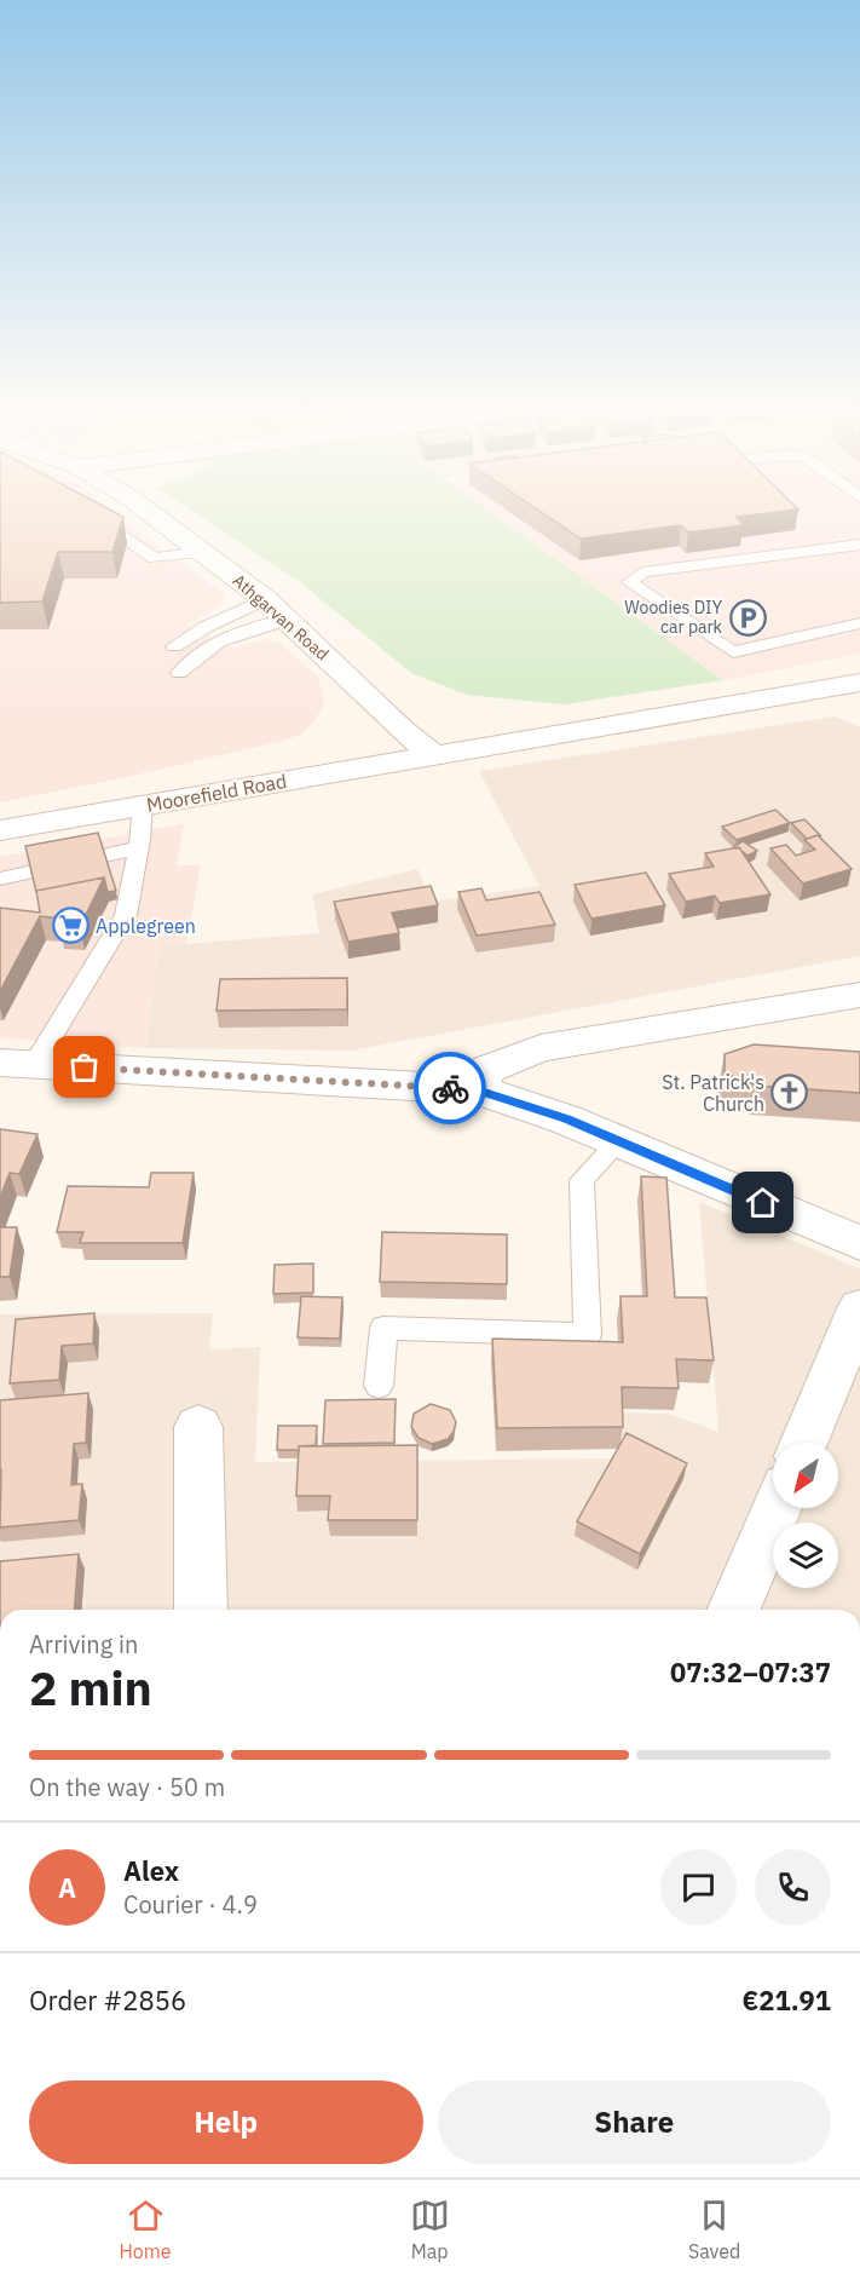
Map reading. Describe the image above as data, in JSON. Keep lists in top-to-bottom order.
{
  "streets": {
    "street": ["Athgarvan Road", "Moorefield Road"]
  },
  "crossings": [
    ["Athgarvan Road", "Moorefield Road"]
  ],
  "places": {
    "parking": ["Woodies DIY car park"],
    "supermarket": ["Applegreen"],
    "church": ["St. Patrick's Church"]
  },
  "north": "bottom left",
  "page": {
    "heading": ["2 min", "Arriving in", "07:32–07:37"],
    "panel": [
      "Alex",
      "Courier · 4.9",
      "Order #2856",
      "€21.91"
    ],
    "bar": "On the way · 50 m",
    "round": "A",
    "buttons": ["Help", "Share"],
    "tabs": ["Home", "Map", "Saved"]
  }
}
